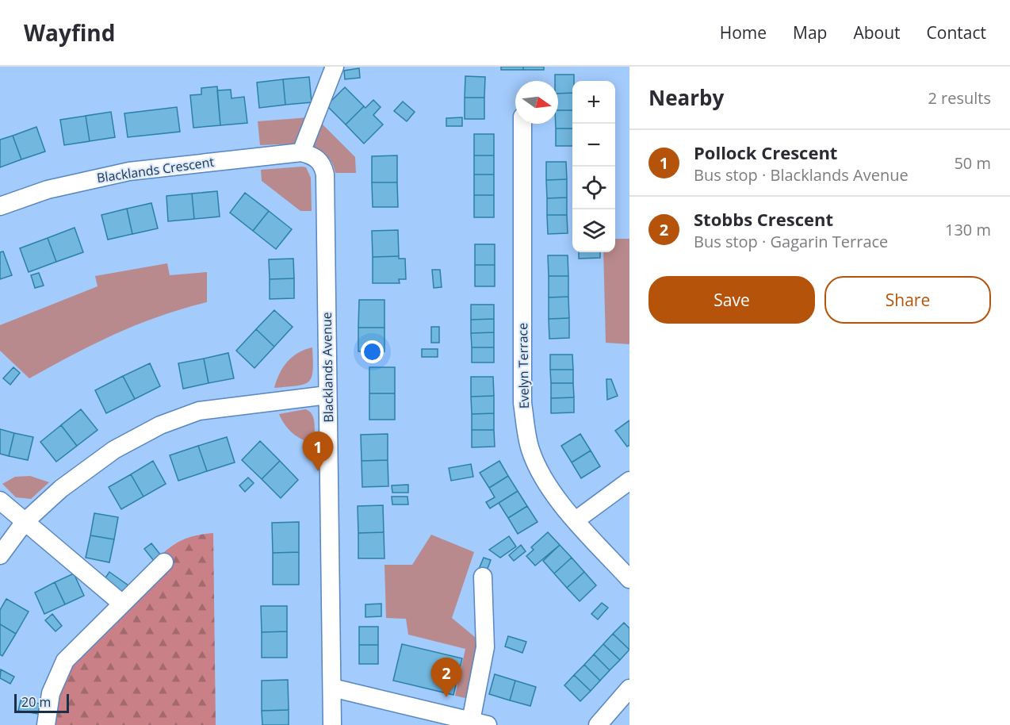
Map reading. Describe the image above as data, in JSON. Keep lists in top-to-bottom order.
{
  "streets": {
    "street": ["Blacklands Crescent", "Evelyn Terrace", "Blacklands Avenue"]
  },
  "crossings": [
    ["Blacklands Crescent", "Blacklands Avenue"]
  ],
  "scale_bar": "20 m",
  "north": "right",
  "page": {
    "header": "Wayfind",
    "nav": [
      "Home",
      "Map",
      "About",
      "Contact"
    ],
    "heading": ["Nearby", "2 results"],
    "map_buttons": ["+", "−"],
    "list": [
      {
        "mark": "1",
        "name": "Pollock Crescent",
        "note": "Bus stop · Blacklands Avenue",
        "value": "50 m"
      },
      {
        "mark": "2",
        "name": "Stobbs Crescent",
        "note": "Bus stop · Gagarin Terrace",
        "value": "130 m"
      }
    ],
    "buttons": ["Save", "Share"],
    "pins": ["1", "2"],
    "scale": "20 m"
  }
}
